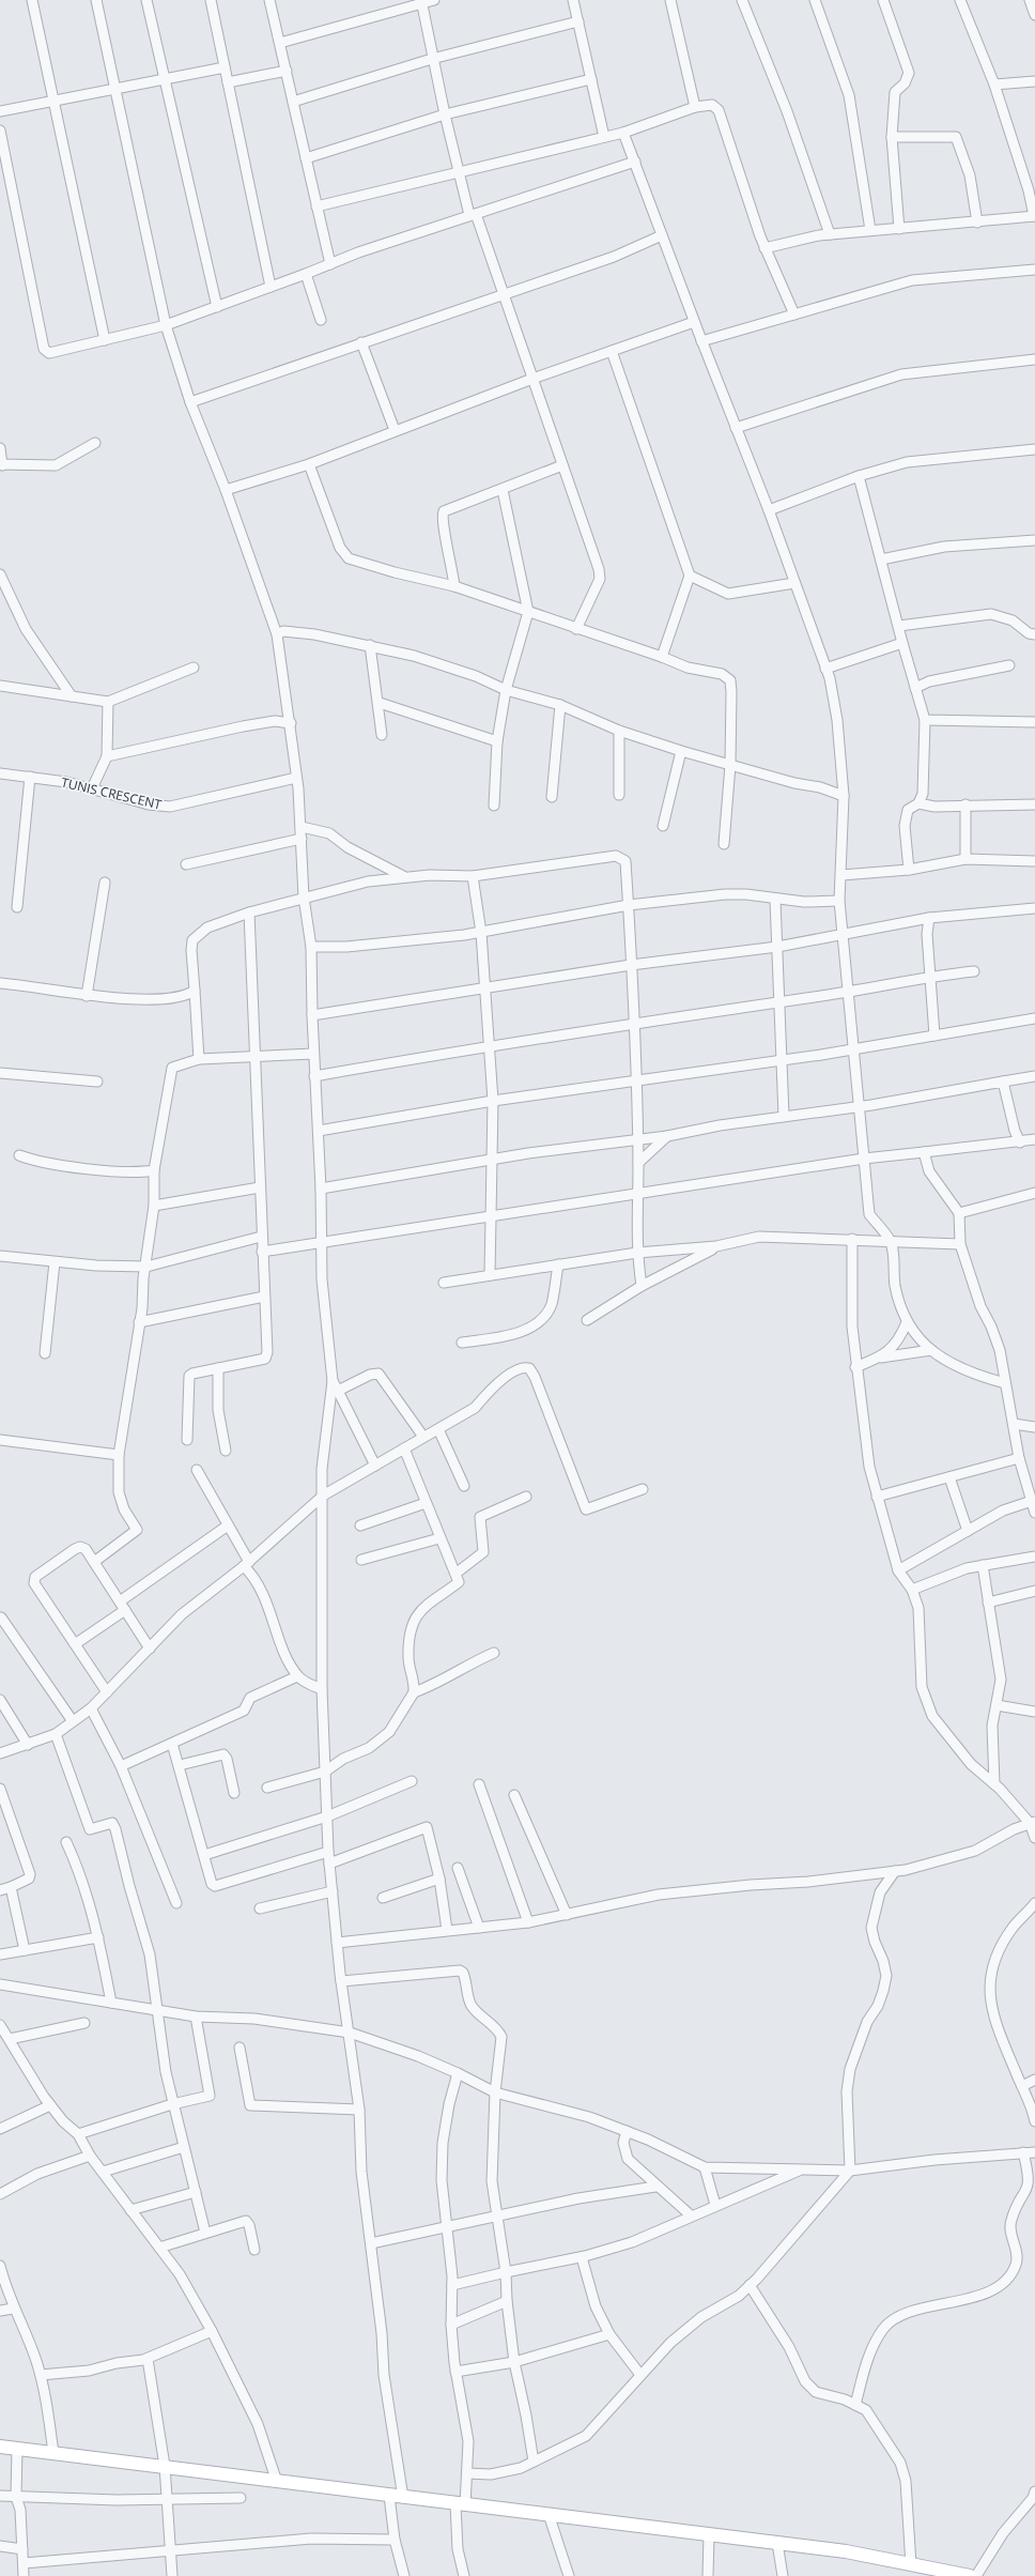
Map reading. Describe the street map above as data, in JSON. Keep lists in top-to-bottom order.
{
  "streets": {
    "street": ["TUNIS CRESCENT"]
  }
}
